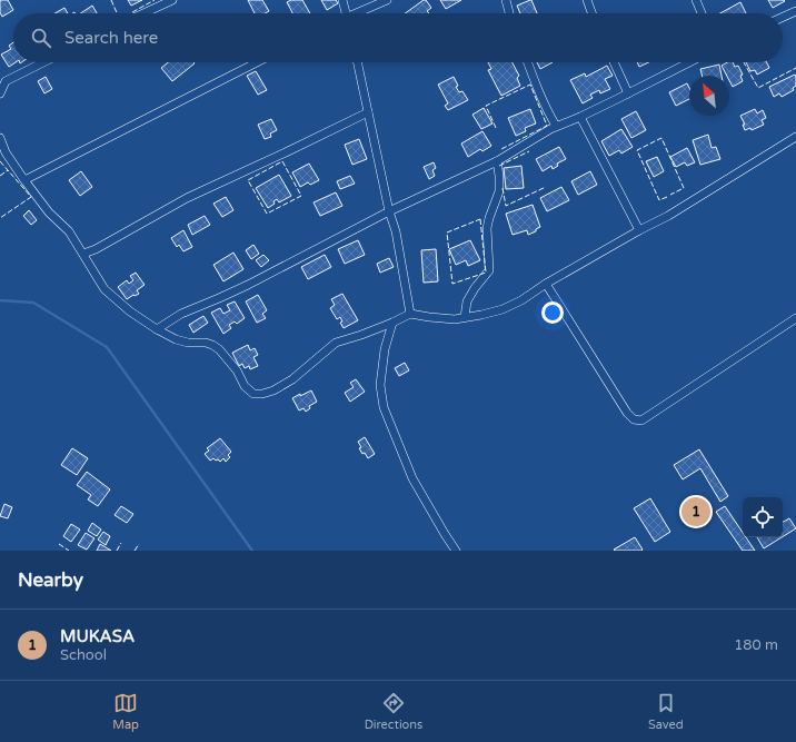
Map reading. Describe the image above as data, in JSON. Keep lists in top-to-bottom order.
{
  "north": "top left",
  "page": {
    "search": "Search here",
    "pins": "1",
    "heading": "Nearby",
    "list": [
      {
        "mark": "1",
        "name": "MUKASA",
        "note": "School",
        "value": "180 m"
      }
    ],
    "nav": ["Map", "Directions", "Saved"]
  }
}
